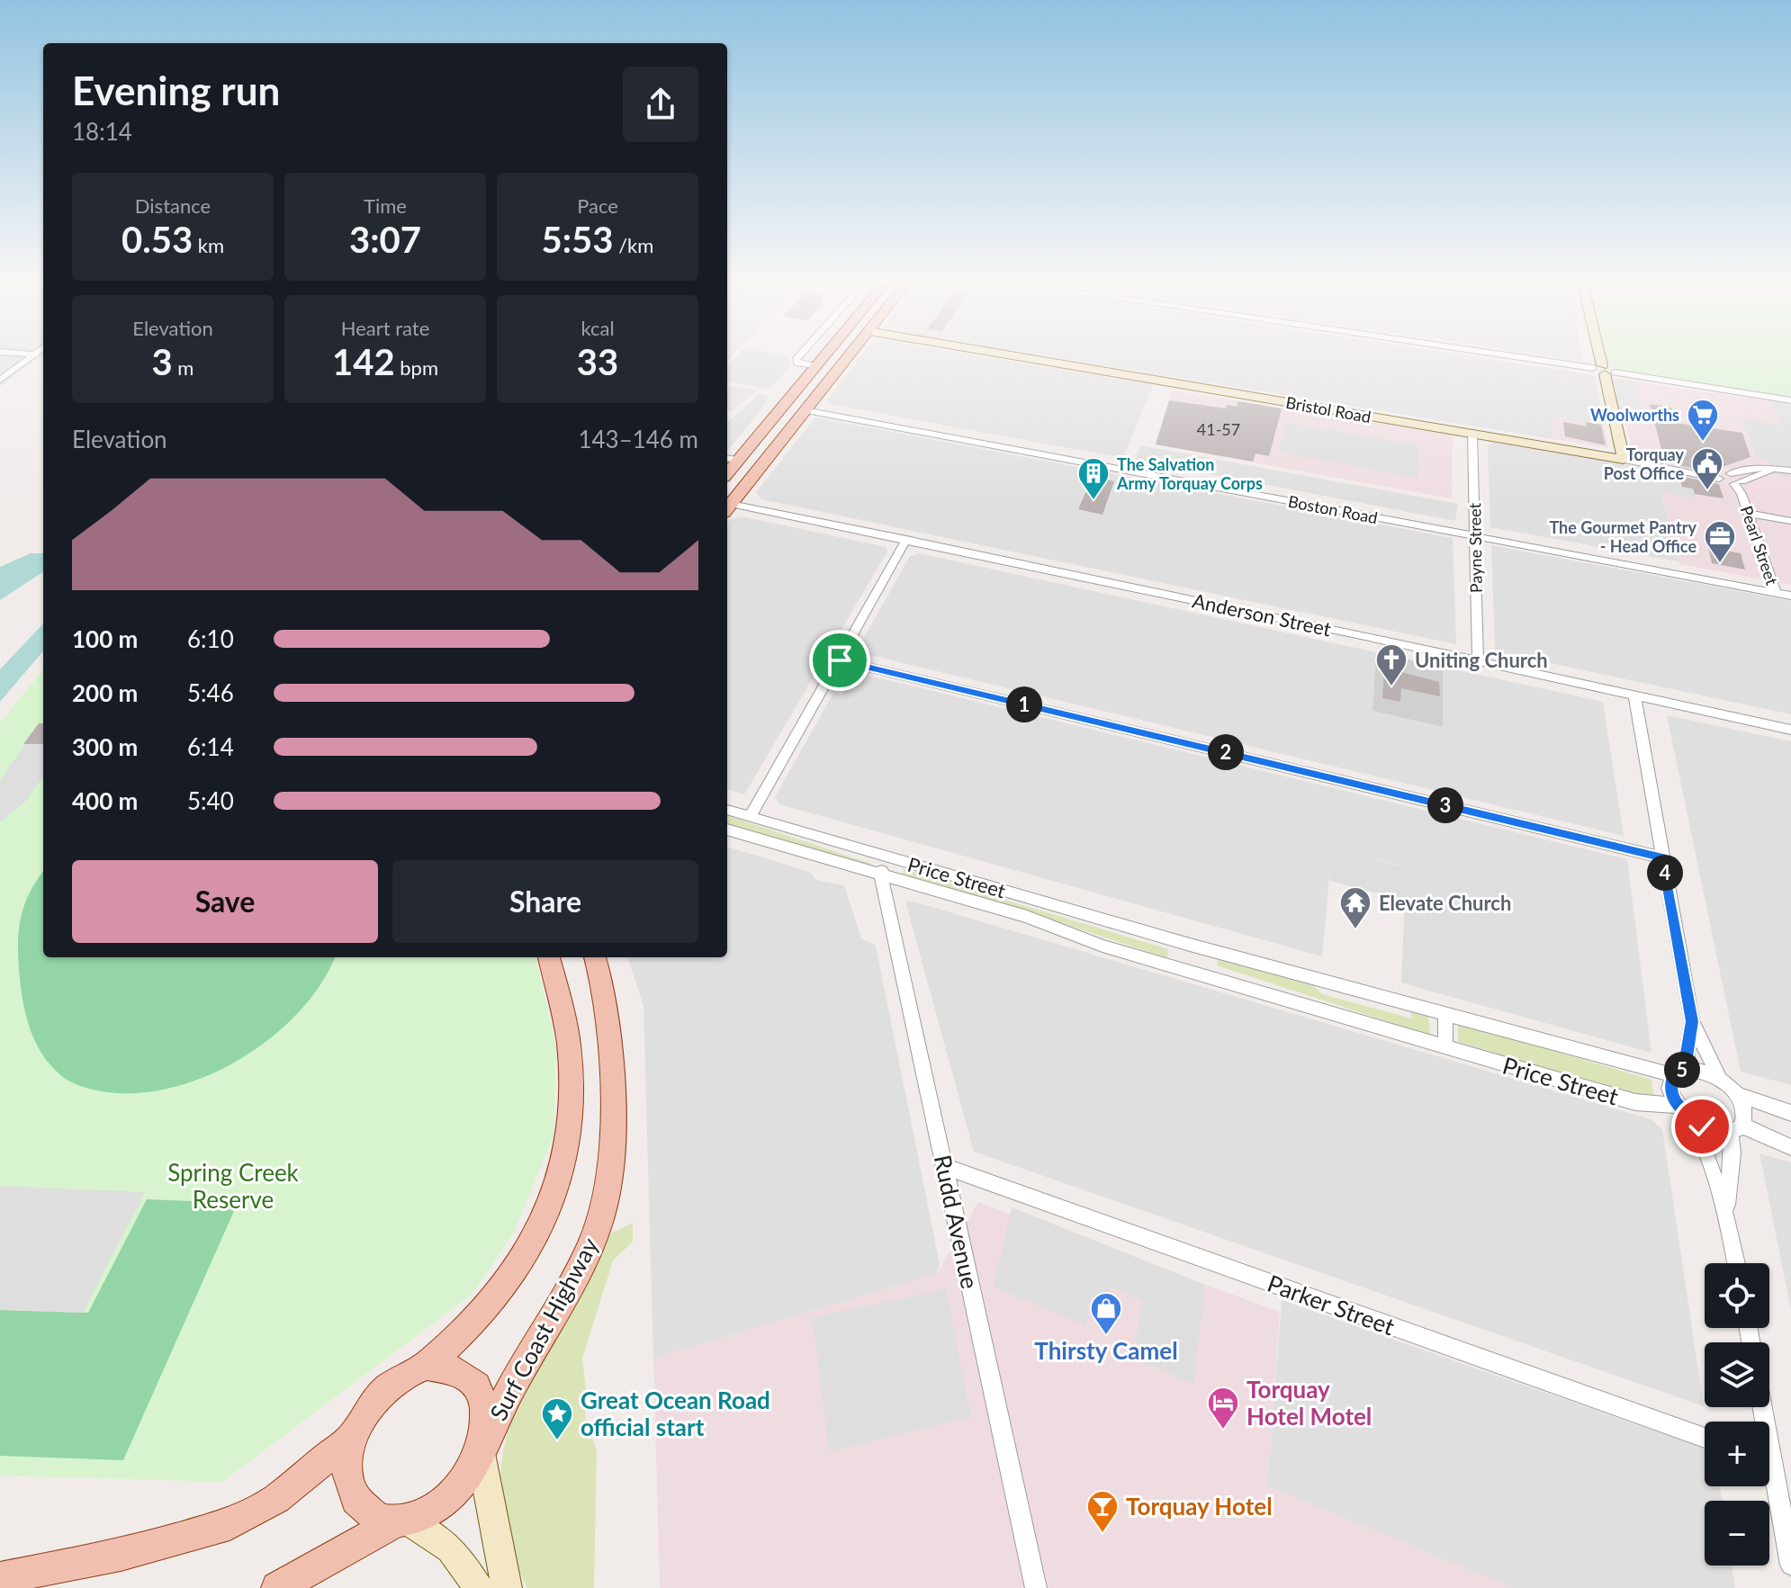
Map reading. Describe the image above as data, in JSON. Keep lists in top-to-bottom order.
{
  "streets": {
    "main road": ["Surf Coast Highway"],
    "street": [
      "Bristol Road",
      "Boston Road",
      "Pearl Street",
      "Payne Street",
      "Anderson Street",
      "Price Street",
      "Rudd Avenue",
      "Parker Street"
    ]
  },
  "crossings": [
    ["Bristol Road", "Pearl Street"],
    ["Bristol Road", "Payne Street"],
    ["Boston Road", "Pearl Street"],
    ["Boston Road", "Payne Street"],
    ["Payne Street", "Anderson Street"],
    ["Price Street", "Rudd Avenue"],
    ["Rudd Avenue", "Parker Street"]
  ],
  "parks": ["Spring Creek Reserve"],
  "places": {
    "supermarket": ["Woolworths"],
    "public building": ["Torquay Post Office"],
    "building": ["The Salvation Army Torquay Corps"],
    "office": ["The Gourmet Pantry - Head Office"],
    "church": ["Uniting Church"],
    "temple": ["Elevate Church"],
    "shop": ["Thirsty Camel"],
    "hotel": ["Torquay Hotel Motel"],
    "place": ["Great Ocean Road official start"],
    "bar": ["Torquay Hotel"]
  },
  "house_numbers": ["41-57"],
  "page": {
    "heading": ["Evening run", "18:14"],
    "stats": [
      ["Distance", "0.53 km"],
      ["Time", "3:07"],
      ["Pace", "5:53 /km"],
      ["Elevation", "3 m"],
      ["Heart rate", "142 bpm"],
      ["kcal", "33"]
    ],
    "chart": ["Elevation", "143–146 m"],
    "list": [
      {
        "name": "100 m",
        "note": "6:10"
      },
      {
        "name": "200 m",
        "note": "5:46"
      },
      {
        "name": "300 m",
        "note": "6:14"
      },
      {
        "name": "400 m",
        "note": "5:40"
      }
    ],
    "pins": [
      "1",
      "2",
      "3",
      "4",
      "5"
    ],
    "buttons": ["Save", "Share"],
    "map_buttons": ["+", "−"]
  }
}
